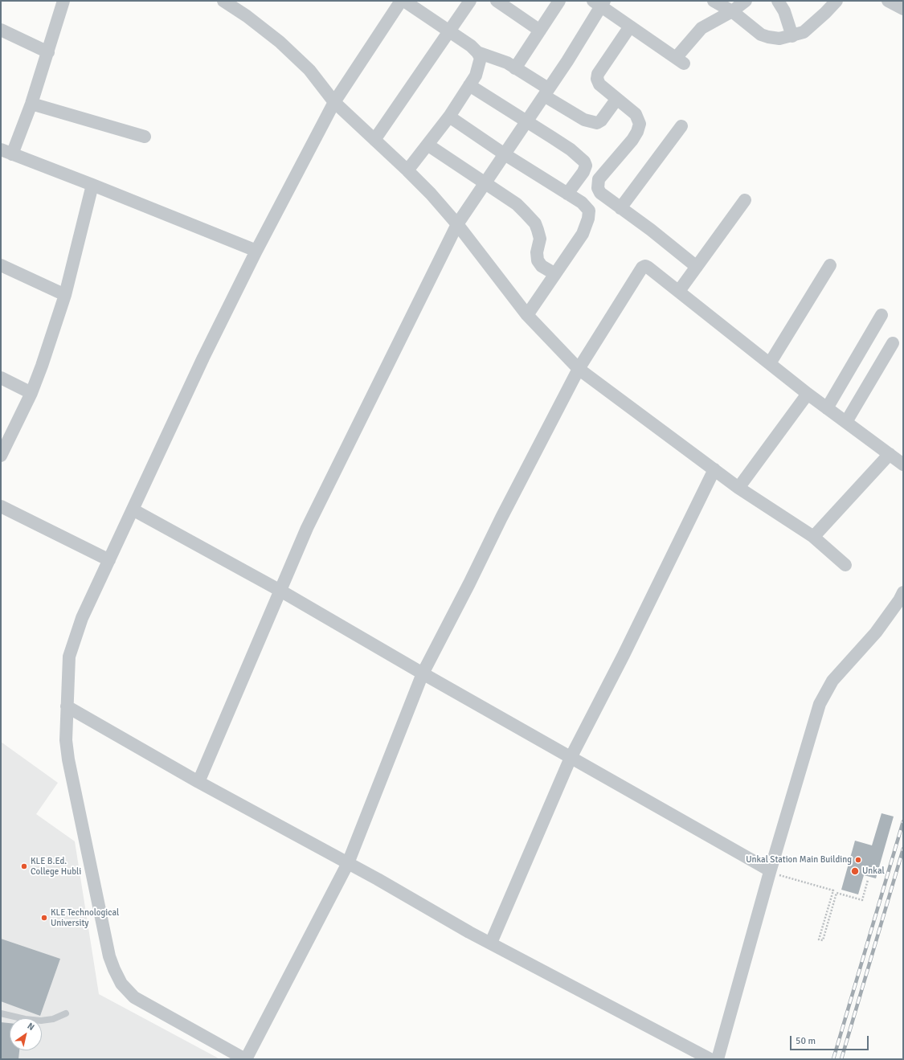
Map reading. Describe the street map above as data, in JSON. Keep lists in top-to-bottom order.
{
  "places": [
    "Unkal Station Main Building",
    "KLE B.Ed. College Hubli",
    "Unkal",
    "KLE Technological University"
  ],
  "scale_bar": "50 m",
  "north": "top right"
}
